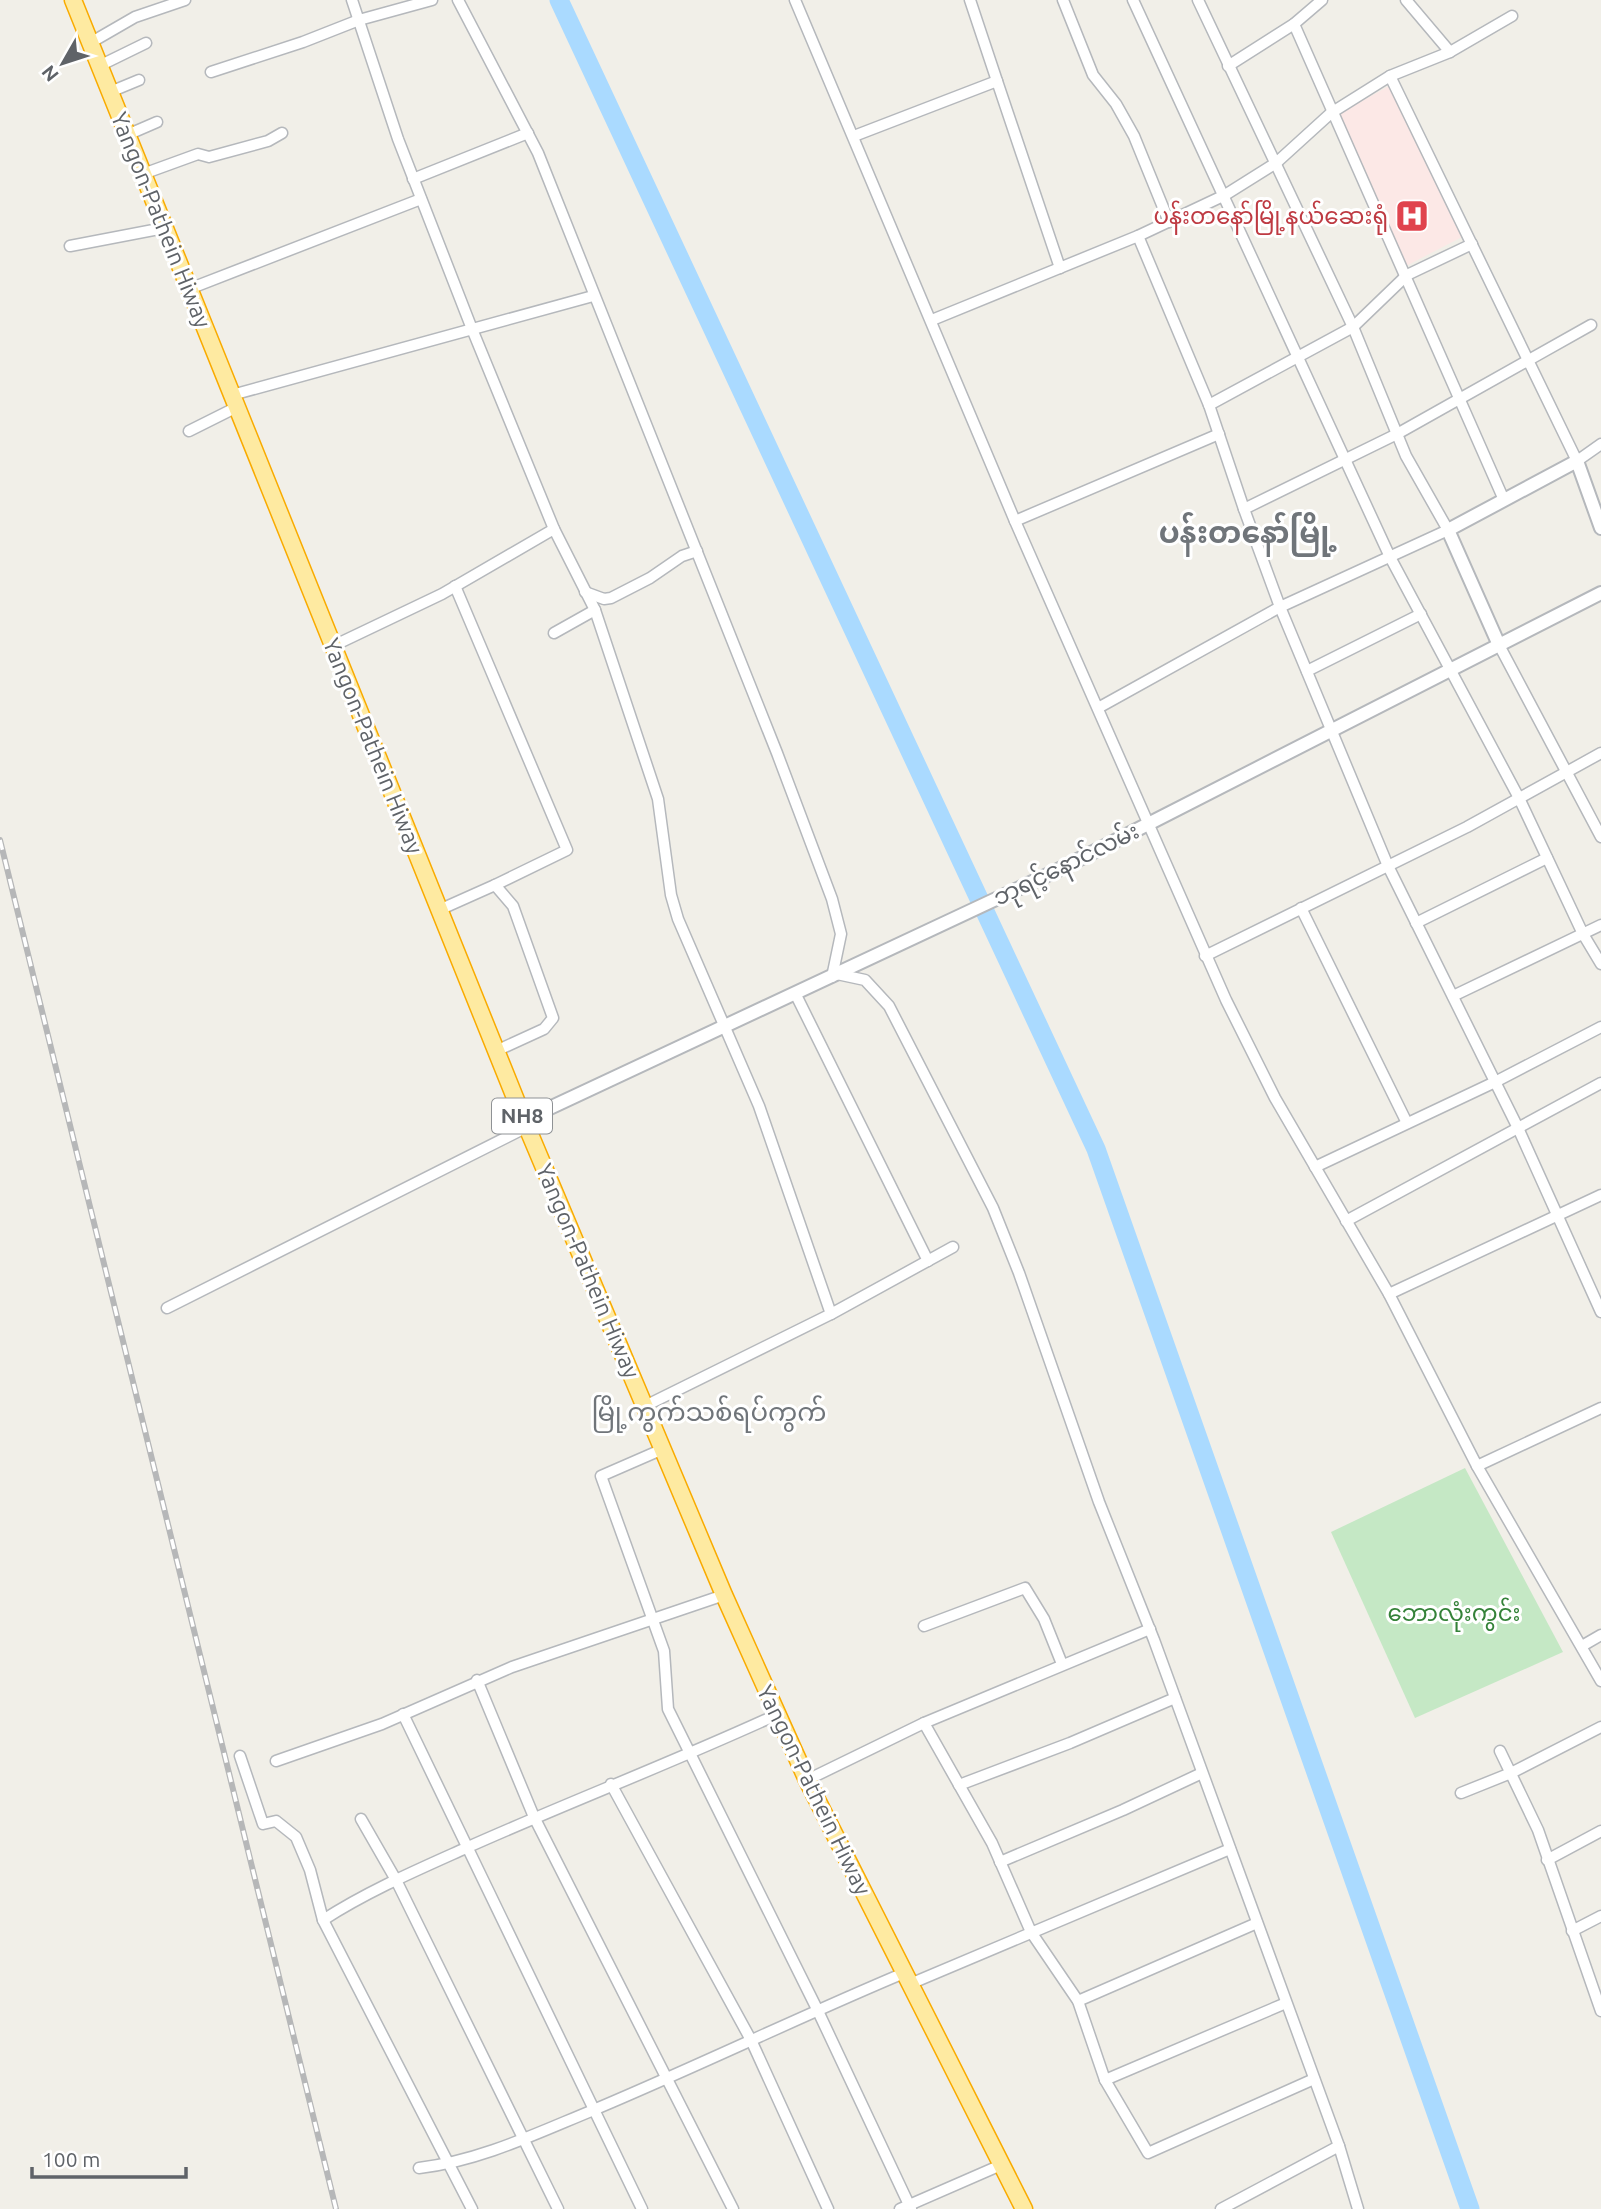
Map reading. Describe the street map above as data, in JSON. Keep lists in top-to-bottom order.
{
  "streets": {
    "highway": ["Yangon-Pathein Hiway", "NH8"],
    "street": ["ဘုရင့်နောင်လမ်း"]
  },
  "crossings": [
    ["Yangon-Pathein Hiway", "ဘုရင့်နောင်လမ်း"]
  ],
  "districts": ["ပန်းတနော်မြို့", "မြို့ကွက်သစ်ရပ်ကွက်"],
  "parks": ["ဘောလုံးကွင်း"],
  "places": {
    "hospital": ["ပန်းတနော်မြို့နယ်ဆေးရုံ"]
  },
  "scale_bar": "100 m",
  "north": "bottom left"
}
